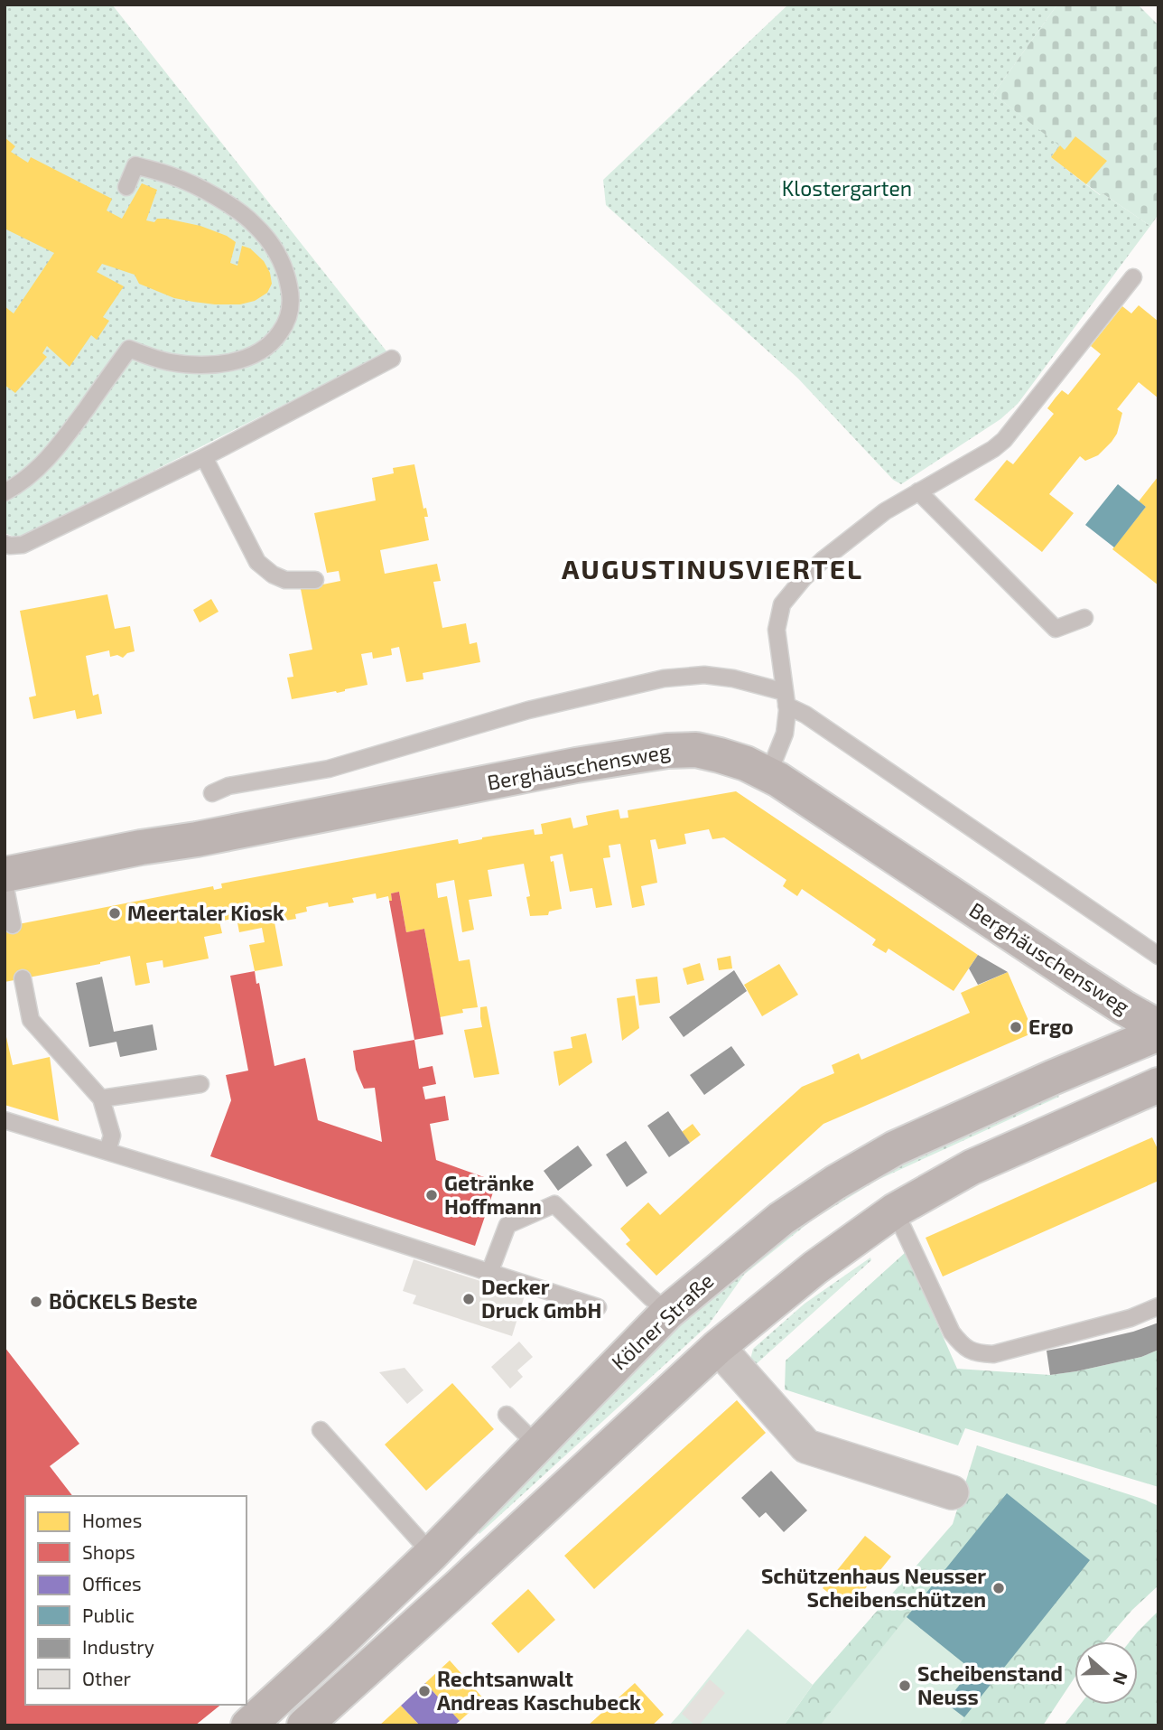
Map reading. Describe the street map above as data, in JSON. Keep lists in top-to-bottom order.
{
  "streets": {
    "main road": ["Berghäuschensweg", "Kölner Straße"]
  },
  "districts": ["AUGUSTINUSVIERTEL"],
  "parks": ["Klostergarten"],
  "places": [
    "Meertaler Kiosk",
    "Ergo",
    "Getränke Hoffmann",
    "Decker Druck GmbH",
    "BÖCKELS Beste",
    "Schützenhaus Neusser Scheibenschützen",
    "Scheibenstand Neuss",
    "Rechtsanwalt Andreas Kaschubeck"
  ],
  "legend": [
    "Homes",
    "Shops",
    "Offices",
    "Public",
    "Industry",
    "Other"
  ],
  "north": "right"
}
